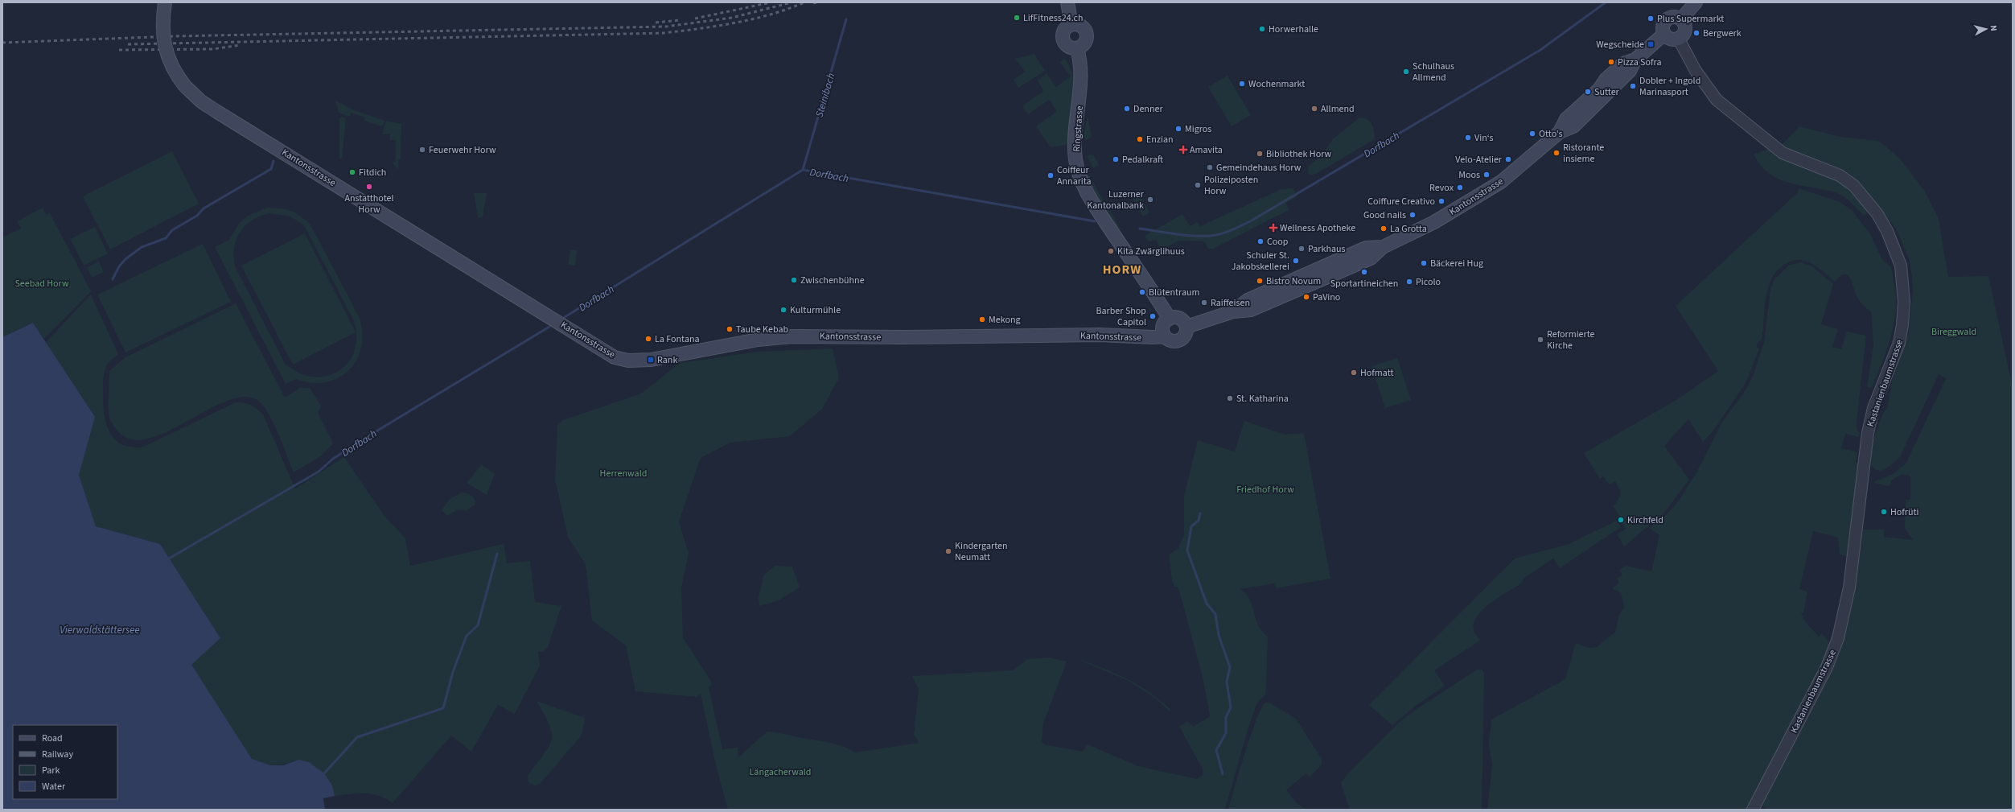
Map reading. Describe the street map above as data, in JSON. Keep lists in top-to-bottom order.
{
  "streets": {
    "main road": ["Ringstrasse", "Kantonsstrasse"],
    "street": ["Kastanienbaumstrasse"]
  },
  "crossings": [
    ["Ringstrasse", "Kantonsstrasse"],
    ["Kantonsstrasse", "Kastanienbaumstrasse"]
  ],
  "districts": ["HORW"],
  "water": ["Steinibach", "Dorfbach", "Vierwaldstättersee"],
  "parks": [
    "Seebad Horw",
    "Bireggwald",
    "Herrenwald",
    "Friedhof Horw",
    "Längacherwald"
  ],
  "places": {
    "other": [
      "LifFitness24.ch",
      "Plus Supermarkt",
      "Horwerhalle",
      "Bergwerk",
      "Pizza Sofra",
      "Schulhaus Allmend",
      "Wochenmarkt",
      "Dobler + Ingold Marinasport",
      "Sutter",
      "Denner",
      "Allmend",
      "Migros",
      "Otto's",
      "Vin‘s",
      "Enzian",
      "Feuerwehr Horw",
      "Ristorante insieme",
      "Bibliothek Horw",
      "Pedalkraft",
      "Velo-Atelier",
      "Gemeindehaus Horw",
      "Fitdich",
      "Moos",
      "Coiffeur Annarita",
      "Polizeiposten Horw",
      "Anstatthotel Horw",
      "Revox",
      "Luzerner Kantonalbank",
      "Coiffure Creativo",
      "Good nails",
      "La Grotta",
      "Coop",
      "Parkhaus",
      "Kita Zwärglihuus",
      "Schuler St. Jakobskellerei",
      "Bäckerei Hug",
      "Sportartineichen",
      "Zwischenbühne",
      "Bistro Novum",
      "Picolo",
      "Blütentraum",
      "PaVino",
      "Raiffeisen",
      "Kulturmühle",
      "Barber Shop Capitol",
      "Mekong",
      "Taube Kebab",
      "La Fontana",
      "Reformierte Kirche",
      "Hofmatt",
      "St. Katharina",
      "Hofrüti",
      "Kirchfeld",
      "Kindergarten Neumatt"
    ],
    "transit": ["Wegscheide", "Rank"],
    "health": ["Amavita", "Wellness Apotheke"]
  },
  "legend": [
    "Road",
    "Railway",
    "Park",
    "Water"
  ],
  "north": "right"
}
